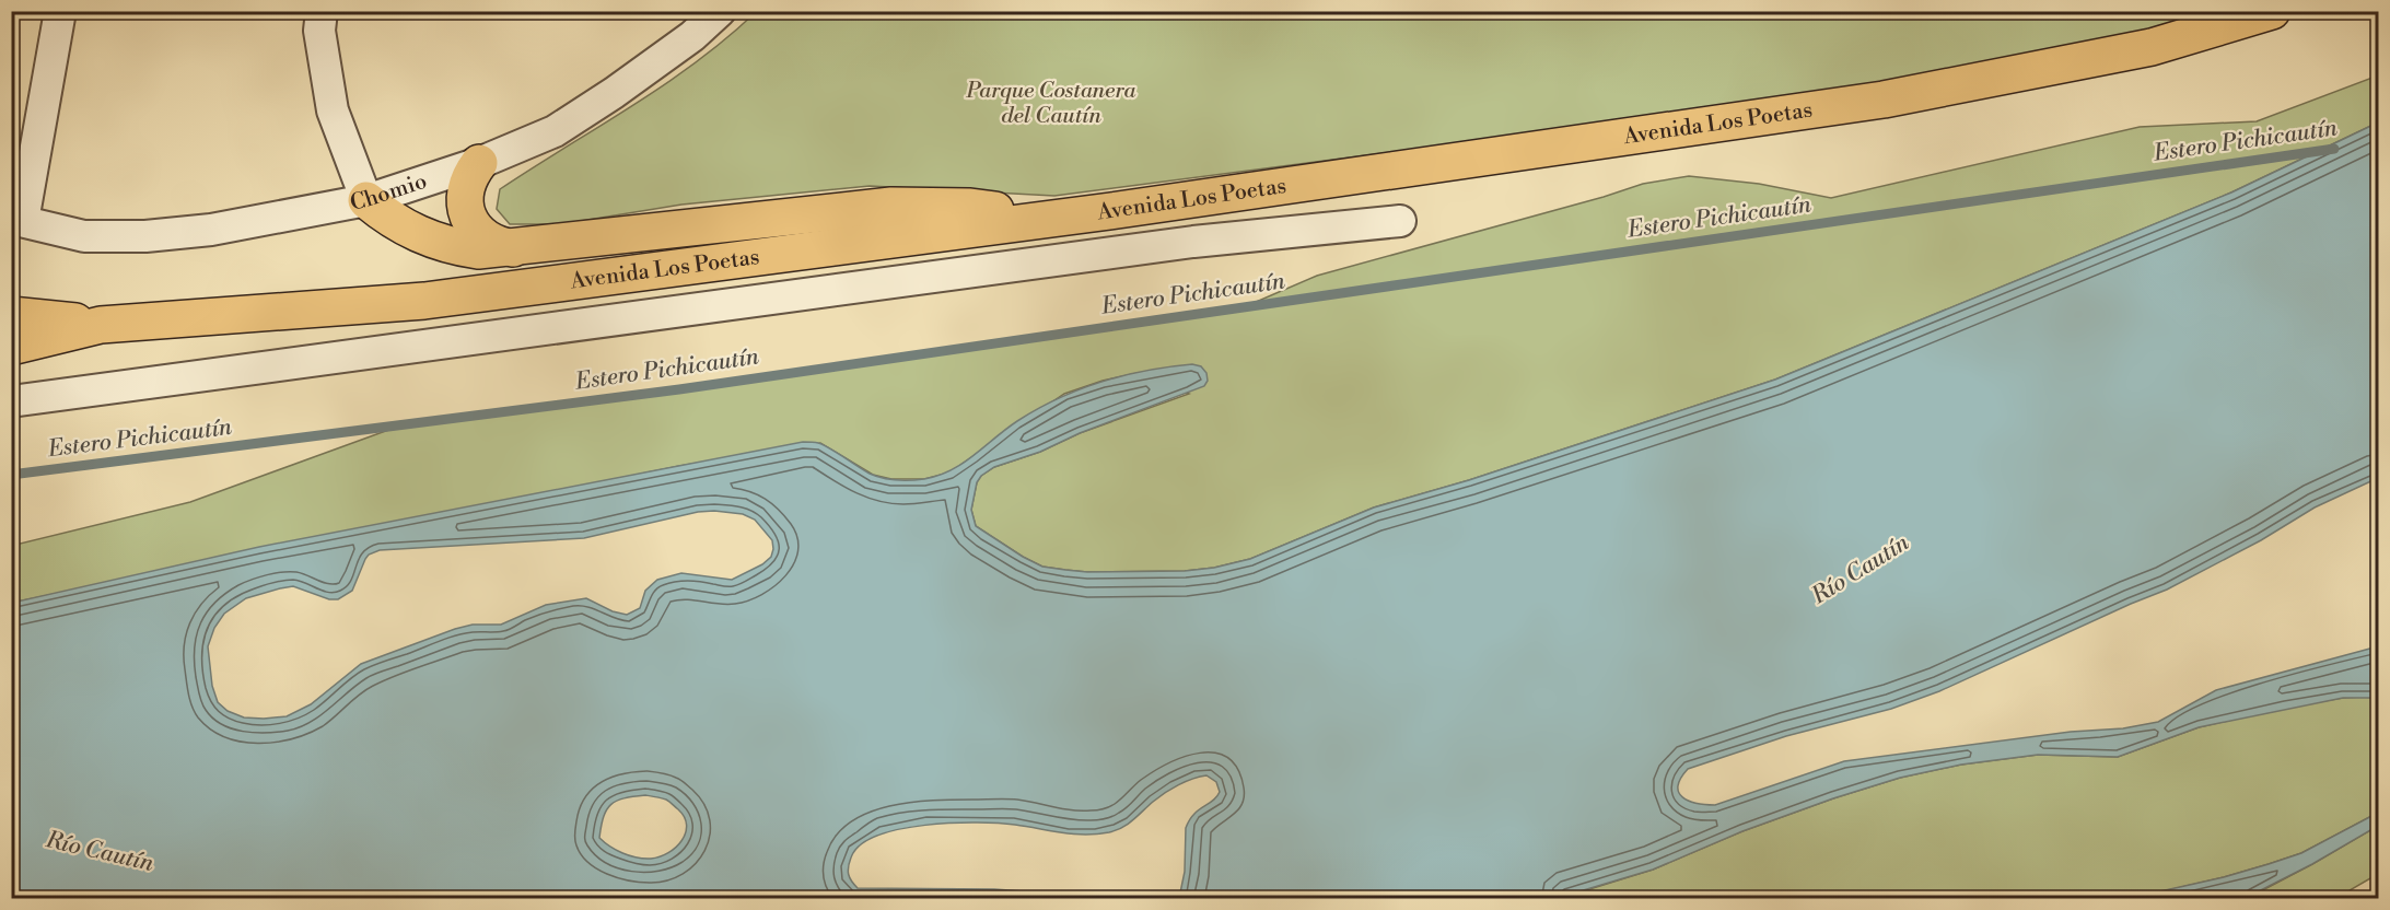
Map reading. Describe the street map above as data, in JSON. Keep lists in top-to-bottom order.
{
  "streets": {
    "main road": ["Avenida Los Poetas"],
    "street": ["Chomio"]
  },
  "water": ["Estero Pichicautín", "Río Cautín"],
  "parks": ["Parque Costanera del Cautín"]
}
